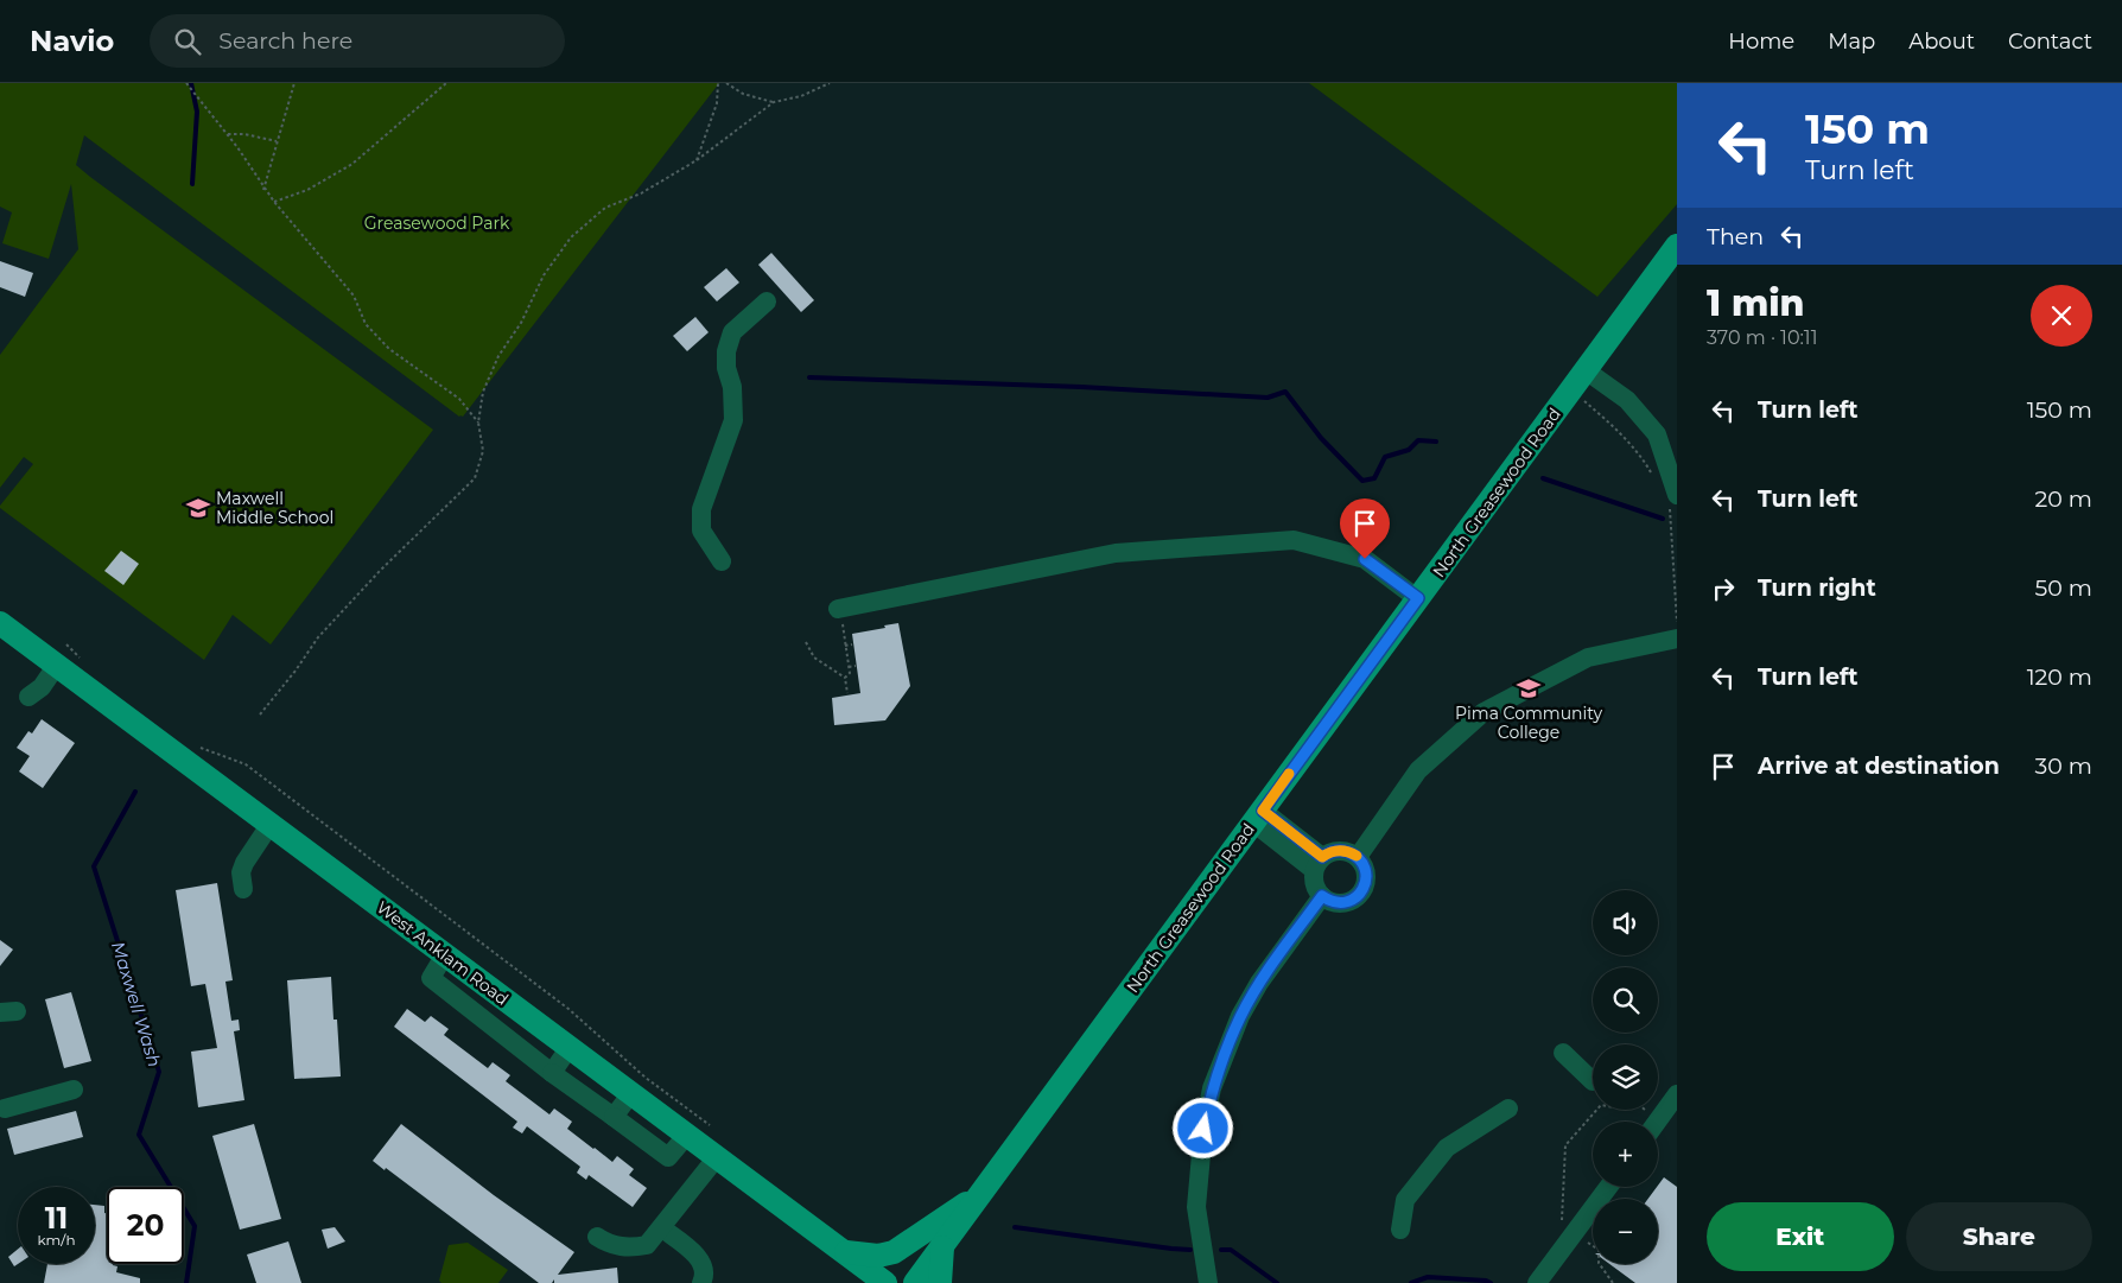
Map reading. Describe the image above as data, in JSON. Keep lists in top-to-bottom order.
{
  "streets": {
    "main road": ["North Greasewood Road", "West Anklam Road"]
  },
  "water": ["Maxwell Wash"],
  "parks": ["Greasewood Park"],
  "places": {
    "school or university": ["Maxwell Middle School", "Pima Community College"]
  },
  "page": {
    "header": "Navio",
    "search": "Search here",
    "nav": [
      "Home",
      "Map",
      "About",
      "Contact"
    ],
    "turn": ["150 m", "Turn left"],
    "then": "Then",
    "heading": ["1 min", "370 m · 10:11"],
    "list": [
      {
        "name": "Turn left",
        "value": "150 m"
      },
      {
        "name": "Turn left",
        "value": "20 m"
      },
      {
        "name": "Turn right",
        "value": "50 m"
      },
      {
        "name": "Turn left",
        "value": "120 m"
      },
      {
        "name": "Arrive at destination",
        "value": "30 m"
      }
    ],
    "map_buttons": ["+", "−"],
    "speed": "11 km/h",
    "limit": "20",
    "buttons": ["Exit", "Share"]
  }
}
